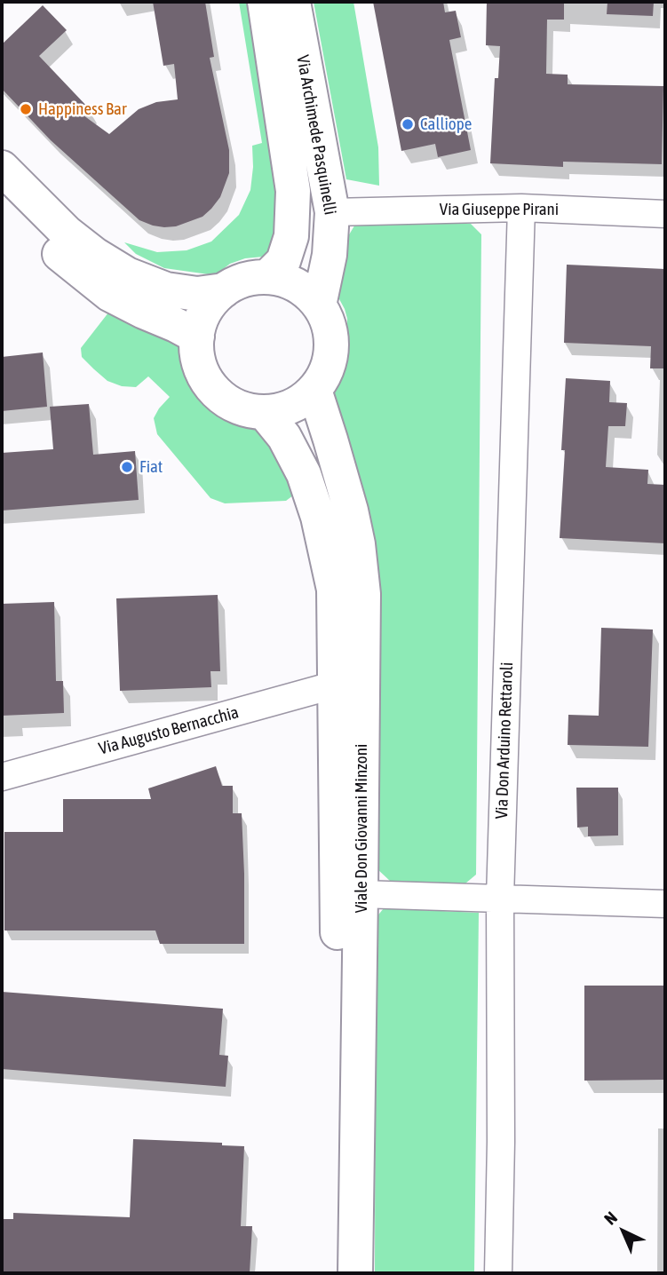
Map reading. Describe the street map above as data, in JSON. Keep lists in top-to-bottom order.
{
  "streets": {
    "main road": ["Via Archimede Pasquinelli", "Viale Don Giovanni Minzoni"],
    "street": ["Via Giuseppe Pirani", "Via Augusto Bernacchia", "Via Don Arduino Rettaroli"]
  },
  "crossings": [
    ["Via Archimede Pasquinelli", "Via Giuseppe Pirani"],
    ["Via Archimede Pasquinelli", "Viale Don Giovanni Minzoni"],
    ["Via Giuseppe Pirani", "Via Don Arduino Rettaroli"],
    ["Via Augusto Bernacchia", "Viale Don Giovanni Minzoni"]
  ],
  "places": ["Happiness Bar", "Calliope", "Fiat"],
  "north": "top left"
}
